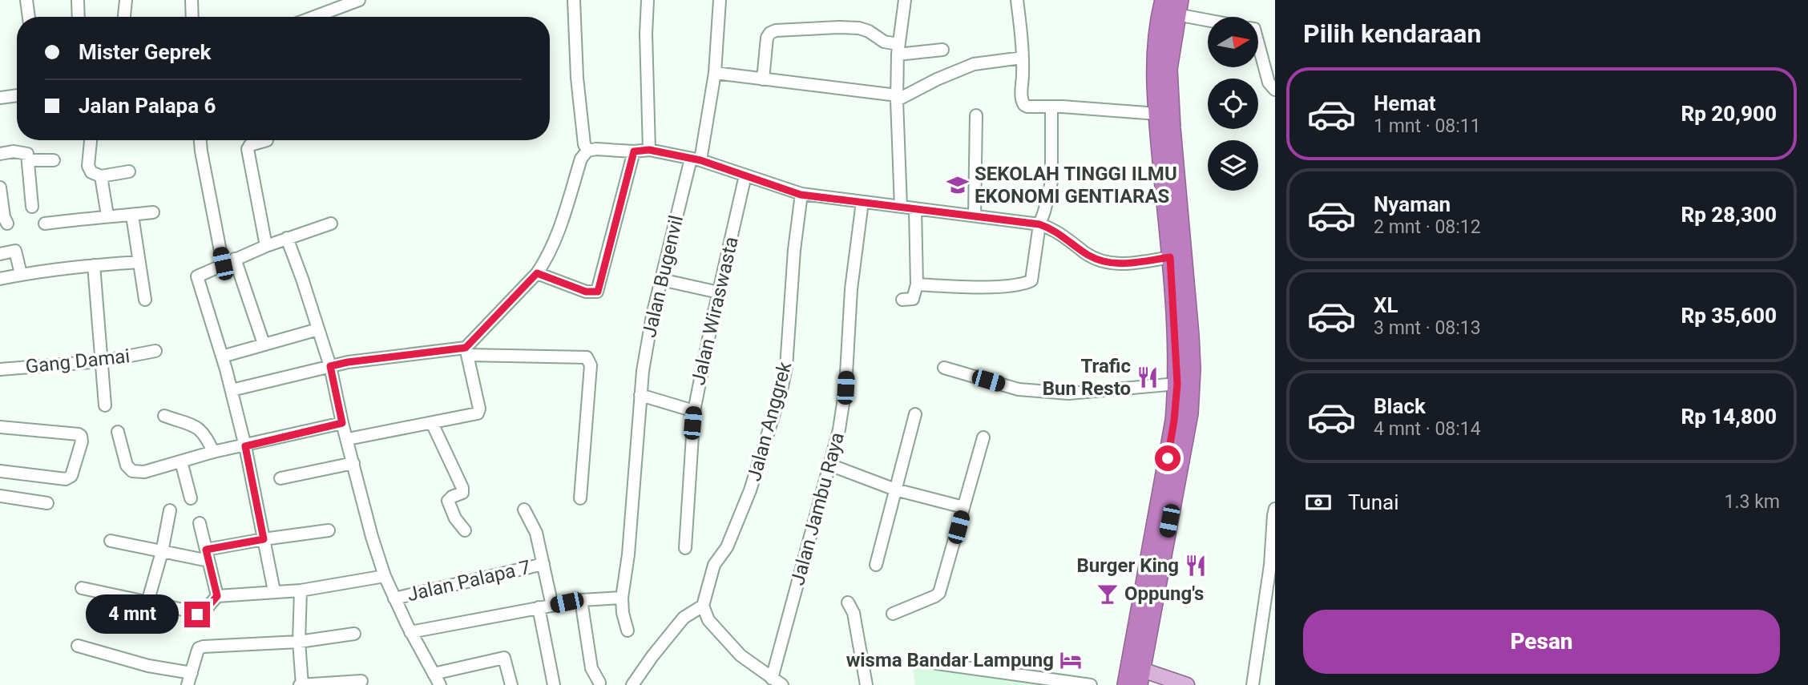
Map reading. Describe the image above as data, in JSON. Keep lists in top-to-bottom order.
{
  "streets": {
    "street": [
      "Jalan Bugenvil",
      "Jalan Wiraswasta",
      "Gang Damai",
      "Jalan Anggrek",
      "Jalan Jambu Raya",
      "Jalan Palapa 7"
    ]
  },
  "places": {
    "school or university": ["SEKOLAH TINGGI ILMU EKONOMI GENTIARAS"],
    "restaurant": ["Trafic Bun Resto", "Burger King"],
    "bar": ["Oppung's"],
    "hotel": ["wisma Bandar Lampung"]
  },
  "north": "right",
  "page": {
    "heading": "Pilih kendaraan",
    "banner": ["Mister Geprek", "Jalan Palapa 6"],
    "list": [
      {
        "name": "Hemat",
        "note": "1 mnt · 08:11",
        "value": "Rp 20,900"
      },
      {
        "name": "Nyaman",
        "note": "2 mnt · 08:12",
        "value": "Rp 28,300"
      },
      {
        "name": "XL",
        "note": "3 mnt · 08:13",
        "value": "Rp 35,600"
      },
      {
        "name": "Black",
        "note": "4 mnt · 08:14",
        "value": "Rp 14,800"
      }
    ],
    "pay": ["Tunai", "1.3 km"],
    "bubble": "4 mnt",
    "buttons": "Pesan"
  }
}
